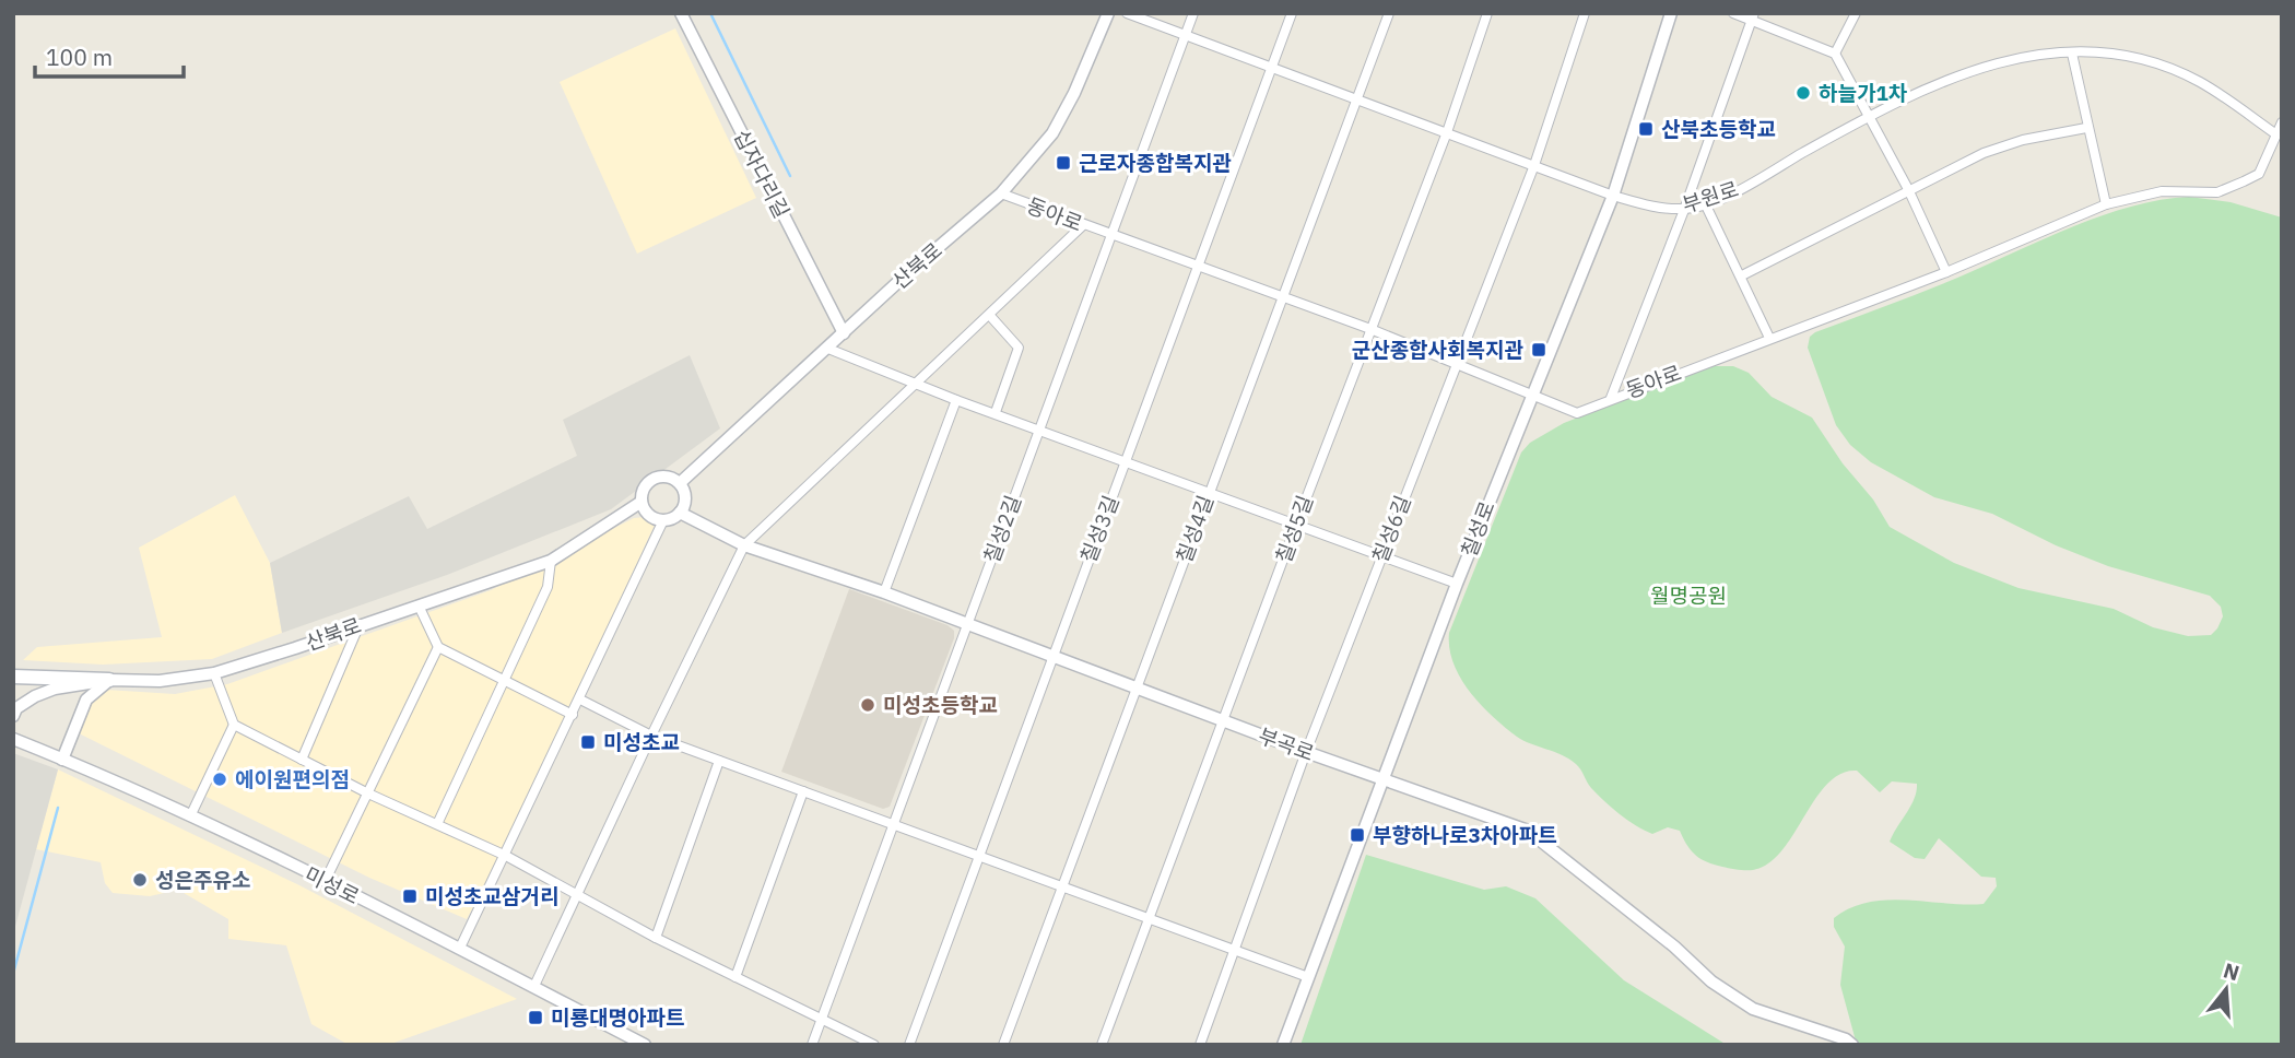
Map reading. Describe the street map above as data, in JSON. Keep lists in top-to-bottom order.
{
  "streets": {
    "street": [
      "십자다리길",
      "부원로",
      "동아로",
      "산북로",
      "칠성2길",
      "칠성3길",
      "칠성4길",
      "칠성5길",
      "칠성6길",
      "칠성로",
      "부곡로",
      "미성로"
    ]
  },
  "crossings": [
    ["십자다리길", "산북로"],
    ["부원로", "동아로"],
    ["부원로", "칠성2길"],
    ["부원로", "칠성3길"],
    ["부원로", "칠성4길"],
    ["부원로", "칠성5길"],
    ["부원로", "칠성6길"],
    ["부원로", "칠성로"],
    ["동아로", "산북로"],
    ["동아로", "칠성2길"],
    ["동아로", "칠성3길"],
    ["동아로", "칠성4길"],
    ["동아로", "칠성5길"],
    ["동아로", "칠성6길"],
    ["동아로", "칠성로"],
    ["산북로", "부곡로"],
    ["칠성2길", "부곡로"],
    ["칠성3길", "부곡로"],
    ["칠성4길", "부곡로"],
    ["칠성5길", "부곡로"],
    ["칠성6길", "부곡로"],
    ["칠성로", "부곡로"]
  ],
  "parks": ["월명공원"],
  "places": {
    "other": [
      "하늘가1차",
      "미성초등학교",
      "에이원편의점",
      "성은주유소"
    ],
    "transit": [
      "산북초등학교",
      "근로자종합복지관",
      "군산종합사회복지관",
      "미성초교",
      "부향하나로3차아파트",
      "미성초교삼거리",
      "미룡대명아파트"
    ]
  },
  "scale_bar": "100 m",
  "north": "top"
}
